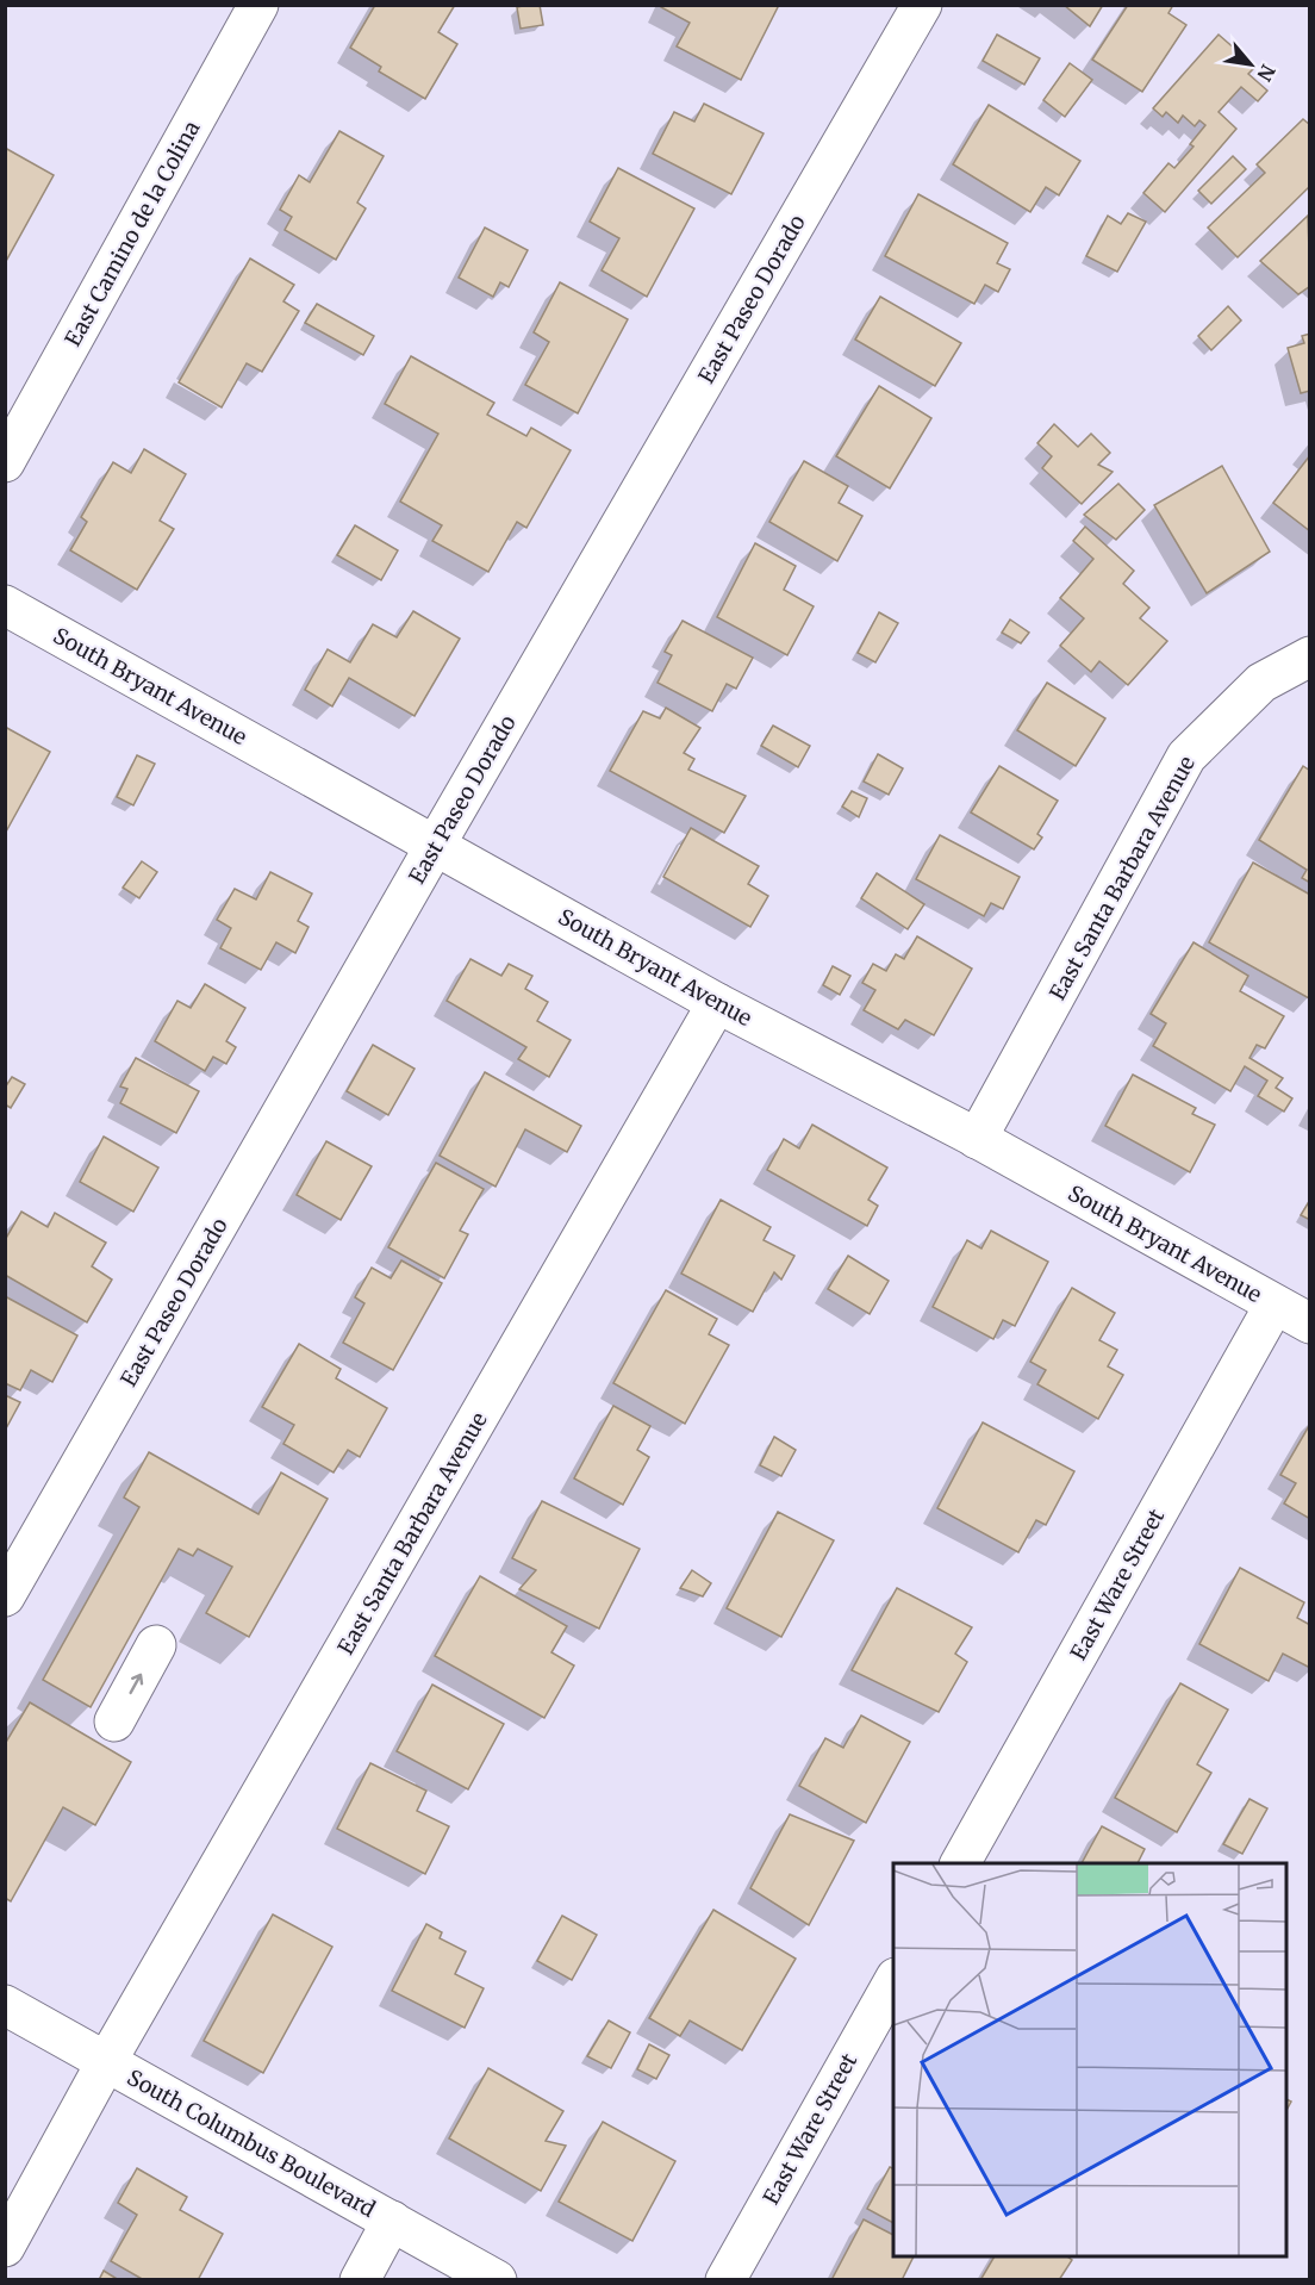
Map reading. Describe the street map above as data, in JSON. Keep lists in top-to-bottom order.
{
  "streets": {
    "street": [
      "East Camino de la Colina",
      "East Paseo Dorado",
      "South Bryant Avenue",
      "East Santa Barbara Avenue",
      "East Ware Street",
      "South Columbus Boulevard"
    ]
  },
  "crossings": [
    ["East Paseo Dorado", "South Bryant Avenue"],
    ["South Bryant Avenue", "East Santa Barbara Avenue"],
    ["South Bryant Avenue", "East Ware Street"],
    ["East Santa Barbara Avenue", "South Columbus Boulevard"]
  ],
  "north": "bottom right"
}
